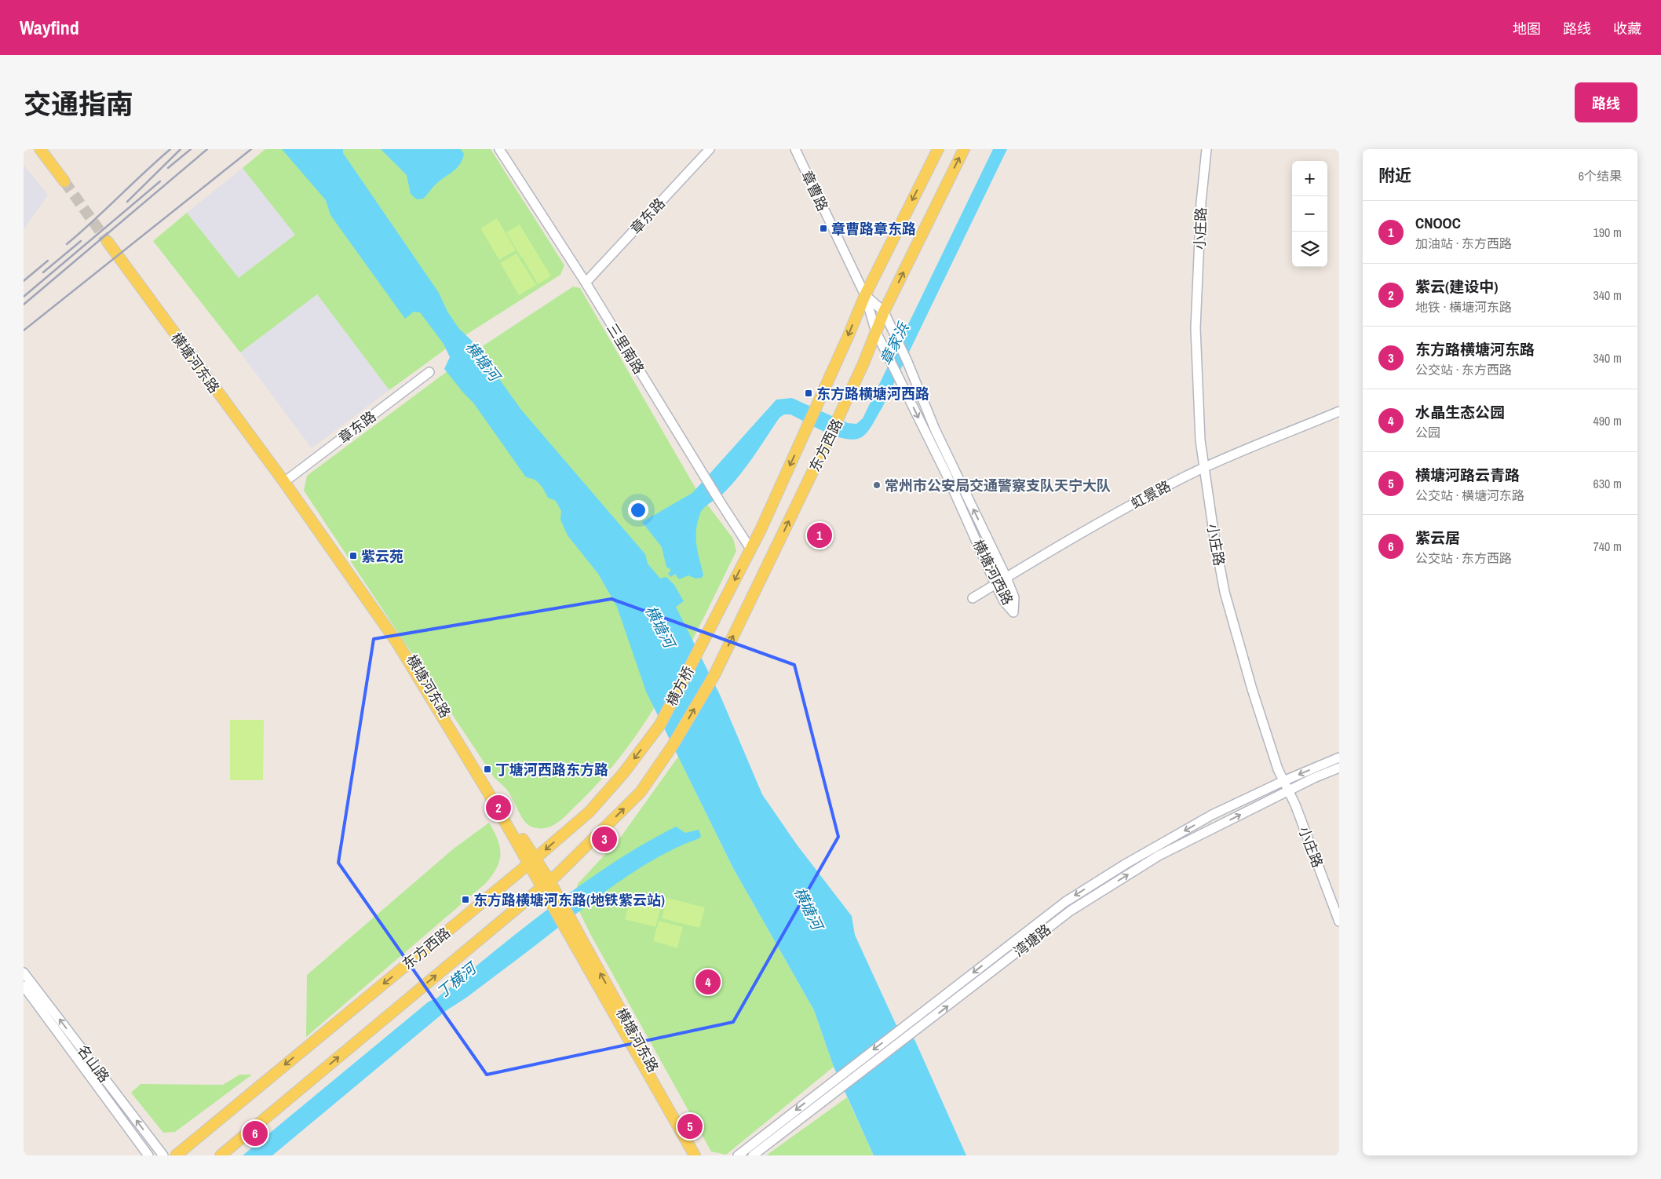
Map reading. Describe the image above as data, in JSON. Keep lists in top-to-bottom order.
{
  "streets": {
    "main road": ["横塘河东路", "东方西路", "横方桥"],
    "street": [
      "章曹路",
      "章东路",
      "小庄路",
      "三里南路",
      "虹景路",
      "横塘河西路",
      "湾塘路",
      "名山路"
    ]
  },
  "crossings": [
    ["章曹路", "东方西路"],
    ["章曹路", "横塘河西路"],
    ["章东路", "三里南路"],
    ["章东路", "横塘河东路"],
    ["小庄路", "虹景路"],
    ["小庄路", "湾塘路"],
    ["三里南路", "东方西路"],
    ["横塘河东路", "东方西路"],
    ["东方西路", "横塘河西路"],
    ["东方西路", "横方桥"],
    ["虹景路", "横塘河西路"]
  ],
  "water": ["章家浜", "横塘河", "丁横河"],
  "places": {
    "transit": [
      "章曹路章东路",
      "东方路横塘河西路",
      "紫云苑",
      "丁塘河西路东方路",
      "东方路横塘河东路(地铁紫云站)"
    ],
    "other": ["常州市公安局交通警察支队天宁大队"]
  },
  "page": {
    "header": "Wayfind",
    "nav": ["地图", "路线", "收藏"],
    "title": "交通指南",
    "buttons": "路线",
    "heading": ["附近", "6个结果"],
    "map_buttons": ["+", "−"],
    "list": [
      {
        "mark": "1",
        "name": "CNOOC",
        "note": "加油站 · 东方西路",
        "value": "190 m"
      },
      {
        "mark": "2",
        "name": "紫云(建设中)",
        "note": "地铁 · 横塘河东路",
        "value": "340 m"
      },
      {
        "mark": "3",
        "name": "东方路横塘河东路",
        "note": "公交站 · 东方西路",
        "value": "340 m"
      },
      {
        "mark": "4",
        "name": "水晶生态公园",
        "note": "公园",
        "value": "490 m"
      },
      {
        "mark": "5",
        "name": "横塘河路云青路",
        "note": "公交站 · 横塘河东路",
        "value": "630 m"
      },
      {
        "mark": "6",
        "name": "紫云居",
        "note": "公交站 · 东方西路",
        "value": "740 m"
      }
    ],
    "pins": [
      "1",
      "2",
      "3",
      "4",
      "5",
      "6"
    ]
  }
}
